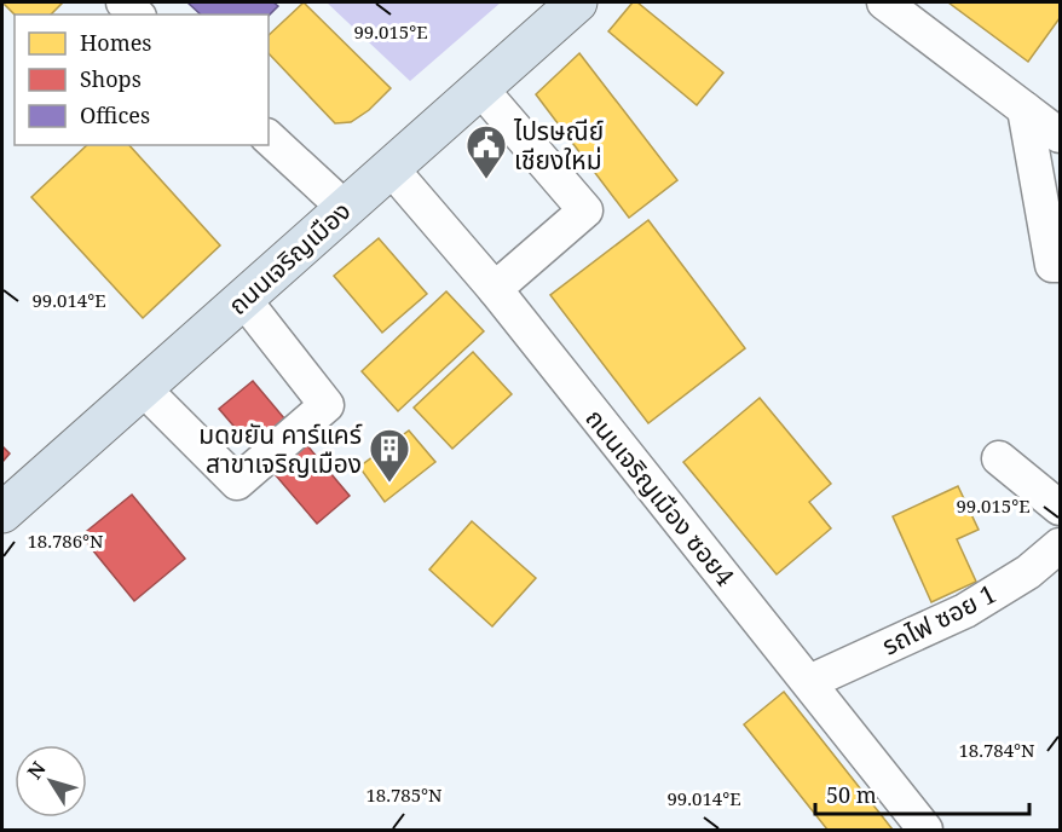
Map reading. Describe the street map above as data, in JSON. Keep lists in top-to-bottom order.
{
  "streets": {
    "main road": ["ถนนเจริญเมือง"],
    "street": ["ถนนเจริญเมือง ซอย4", "รถไฟ ซอย 1"]
  },
  "crossings": [
    ["ถนนเจริญเมือง", "ถนนเจริญเมือง ซอย4"],
    ["ถนนเจริญเมือง ซอย4", "รถไฟ ซอย 1"]
  ],
  "places": {
    "public building": ["ไปรษณีย์ เชียงใหม่"],
    "building": ["มดขยัน คาร์แคร์ สาขาเจริญเมือง"]
  },
  "legend": ["Homes", "Shops", "Offices"],
  "scale_bar": "50 m",
  "north": "top left",
  "coordinates": [
    "99.015°E",
    "99.014°E",
    "18.786°N",
    "18.784°N",
    "18.785°N"
  ]
}
